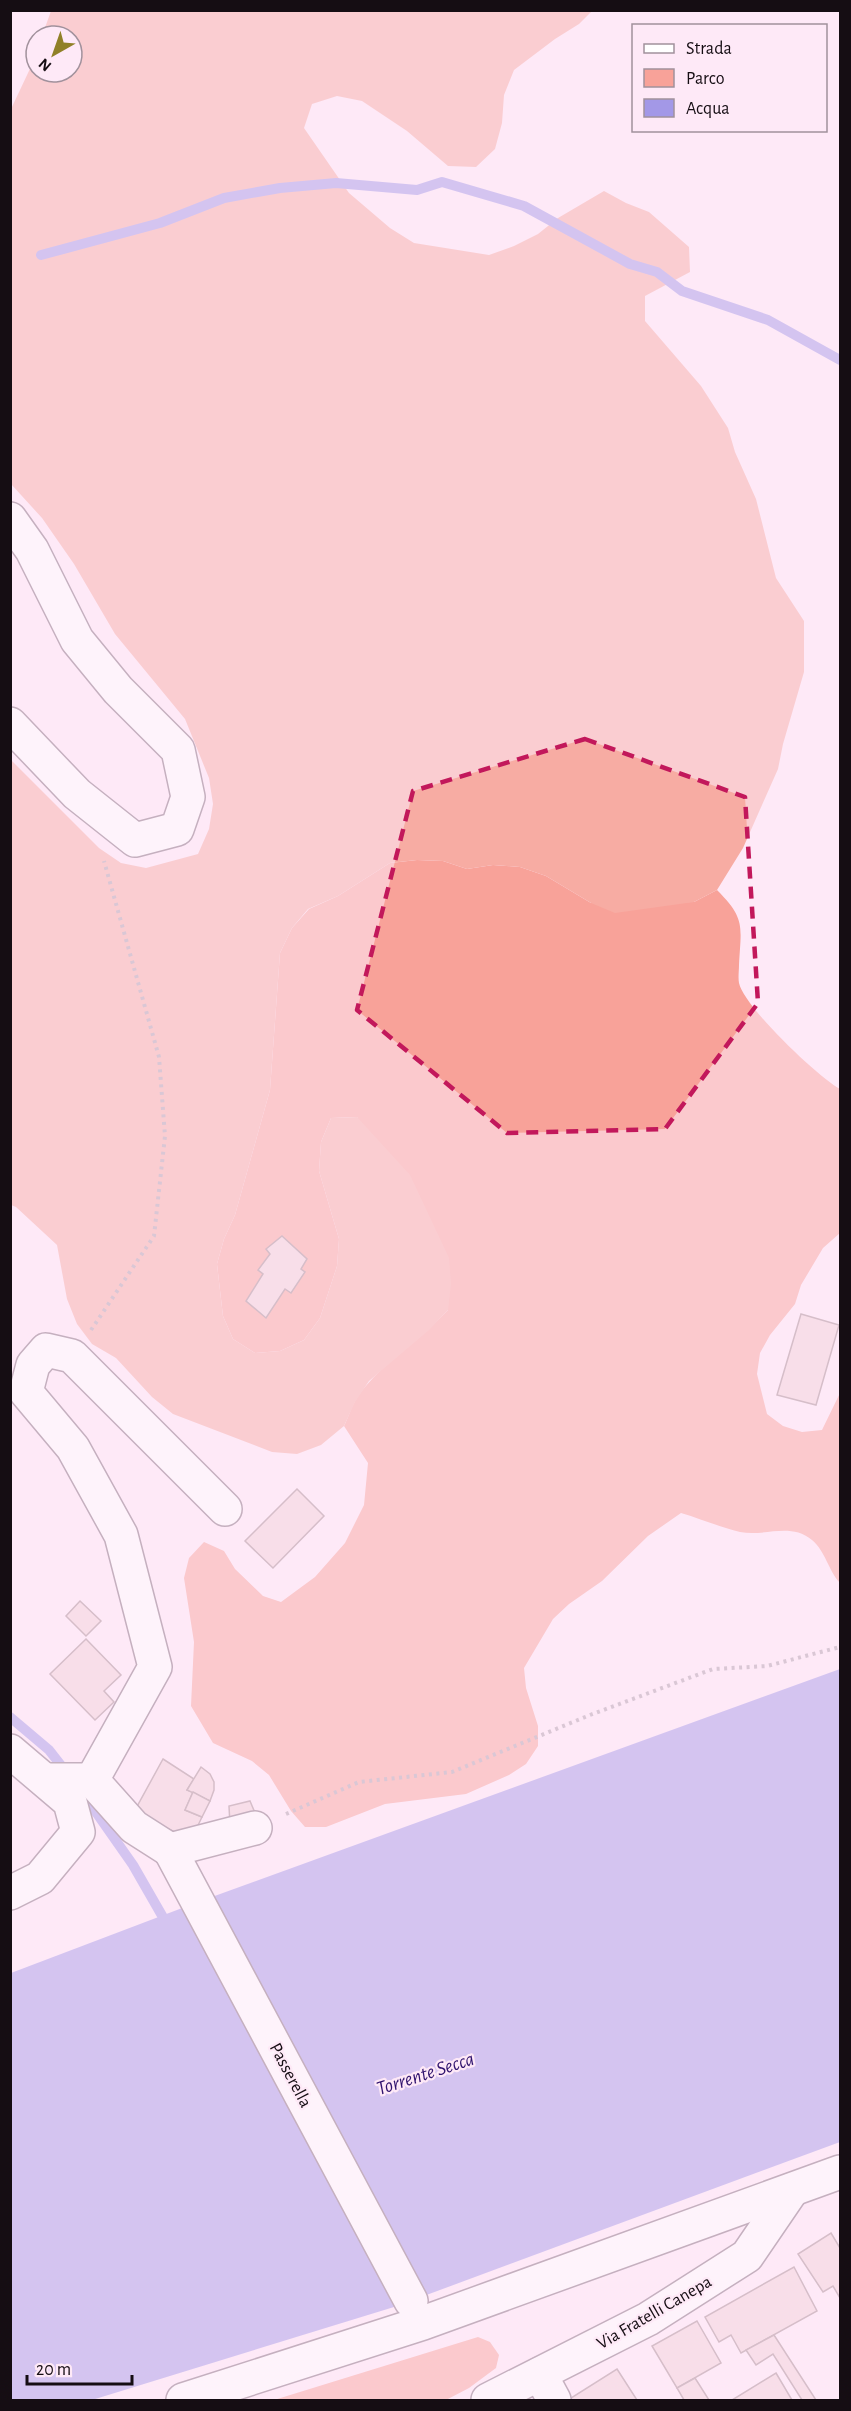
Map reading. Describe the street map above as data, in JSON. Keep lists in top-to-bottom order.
{
  "streets": {
    "street": ["Passerella", "Via Fratelli Canepa"]
  },
  "water": ["Torrente Secca"],
  "legend": ["Strada", "Parco", "Acqua"],
  "scale_bar": "20 m",
  "north": "bottom left"
}
